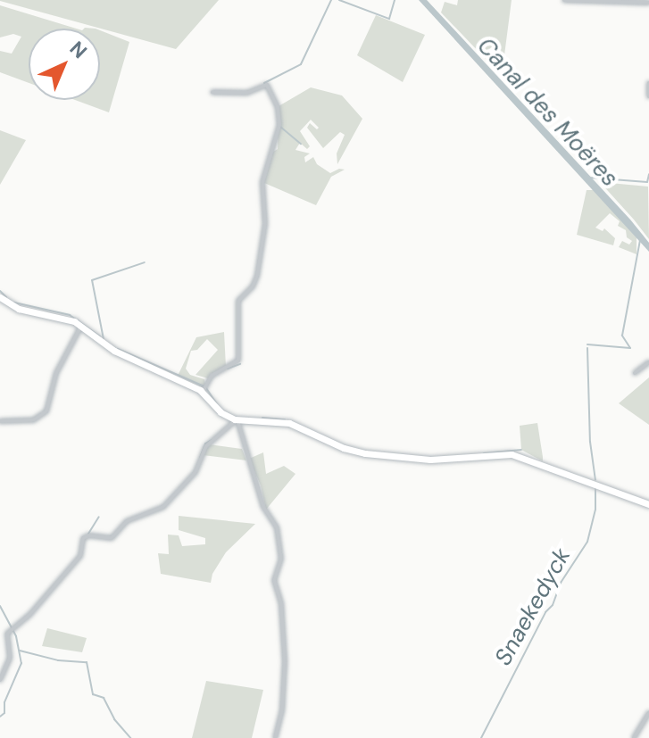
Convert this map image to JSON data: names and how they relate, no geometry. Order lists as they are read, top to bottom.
{
  "water": ["Canal des Moëres", "Snaekedyck"],
  "north": "top right"
}
